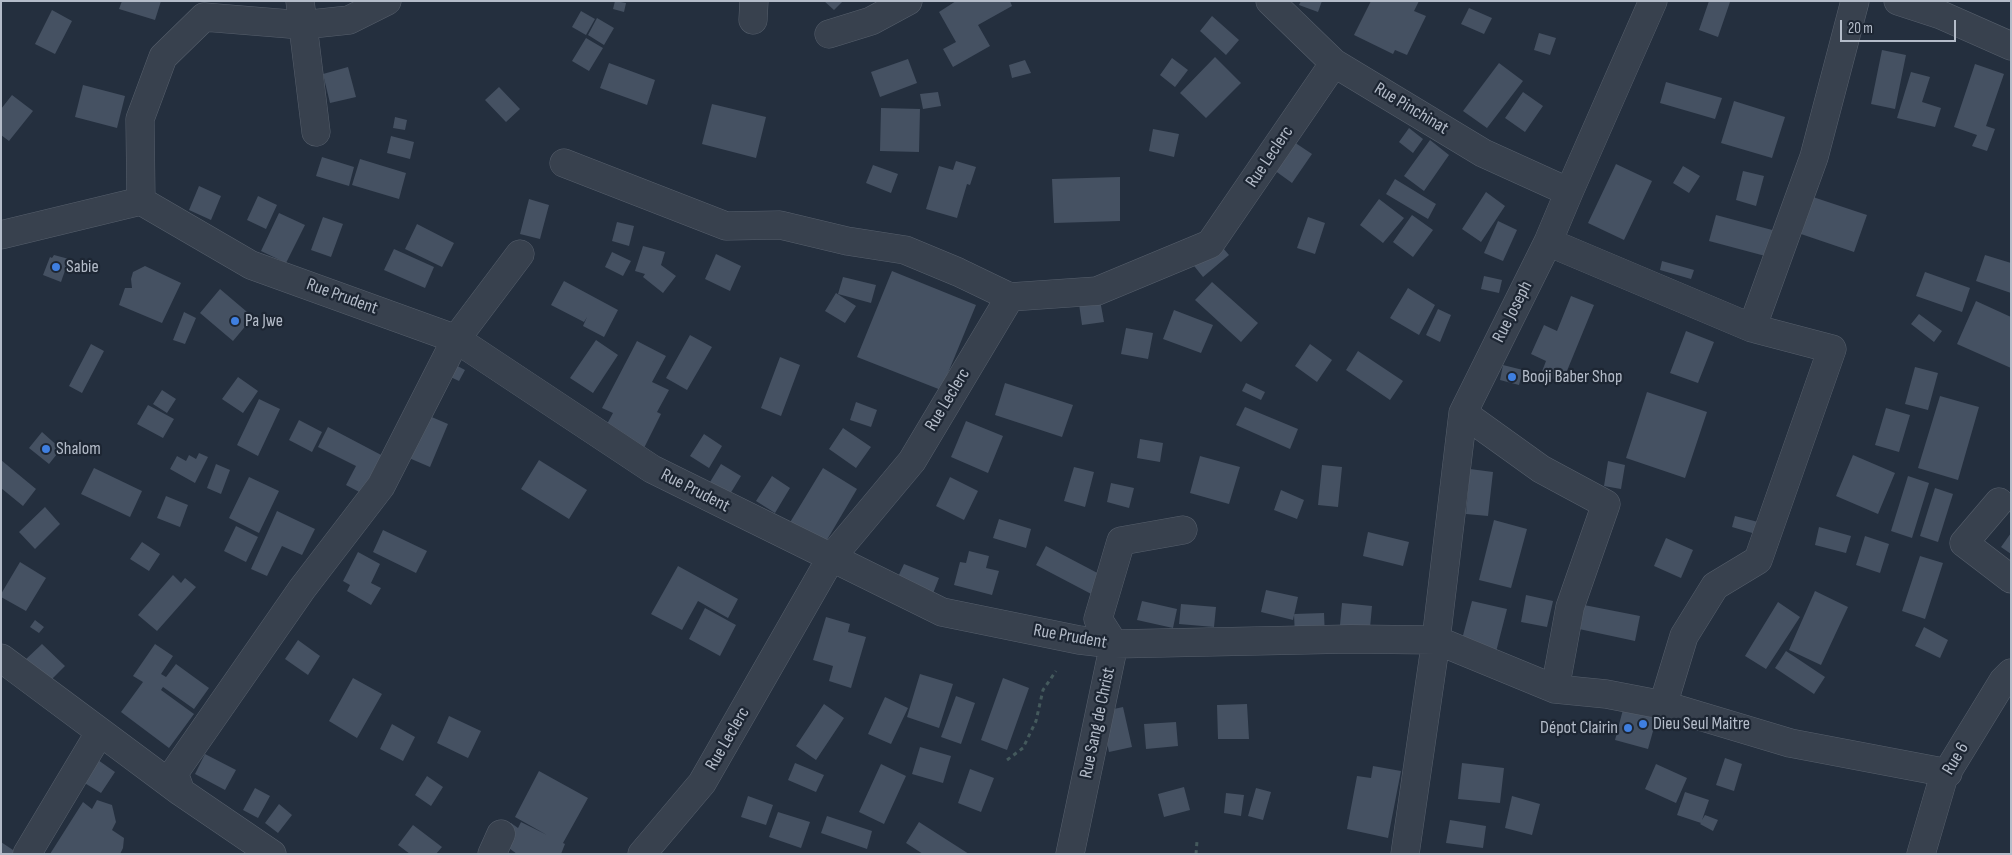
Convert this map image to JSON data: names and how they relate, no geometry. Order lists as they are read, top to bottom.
{
  "streets": {
    "street": [
      "Rue Pinchinat",
      "Rue Leclerc",
      "Rue Prudent",
      "Rue Joseph",
      "Rue Sang de Christ",
      "Rue 6"
    ]
  },
  "crossings": [
    ["Rue Pinchinat", "Rue Leclerc"],
    ["Rue Pinchinat", "Rue Joseph"],
    ["Rue Leclerc", "Rue Prudent"],
    ["Rue Prudent", "Rue Joseph"],
    ["Rue Prudent", "Rue Sang de Christ"]
  ],
  "places": [
    "Sabie",
    "Pa Jwe",
    "Booji Baber Shop",
    "Shalom",
    "Dieu Seul Maitre",
    "Dépot Clairin"
  ],
  "scale_bar": "20 m"
}
